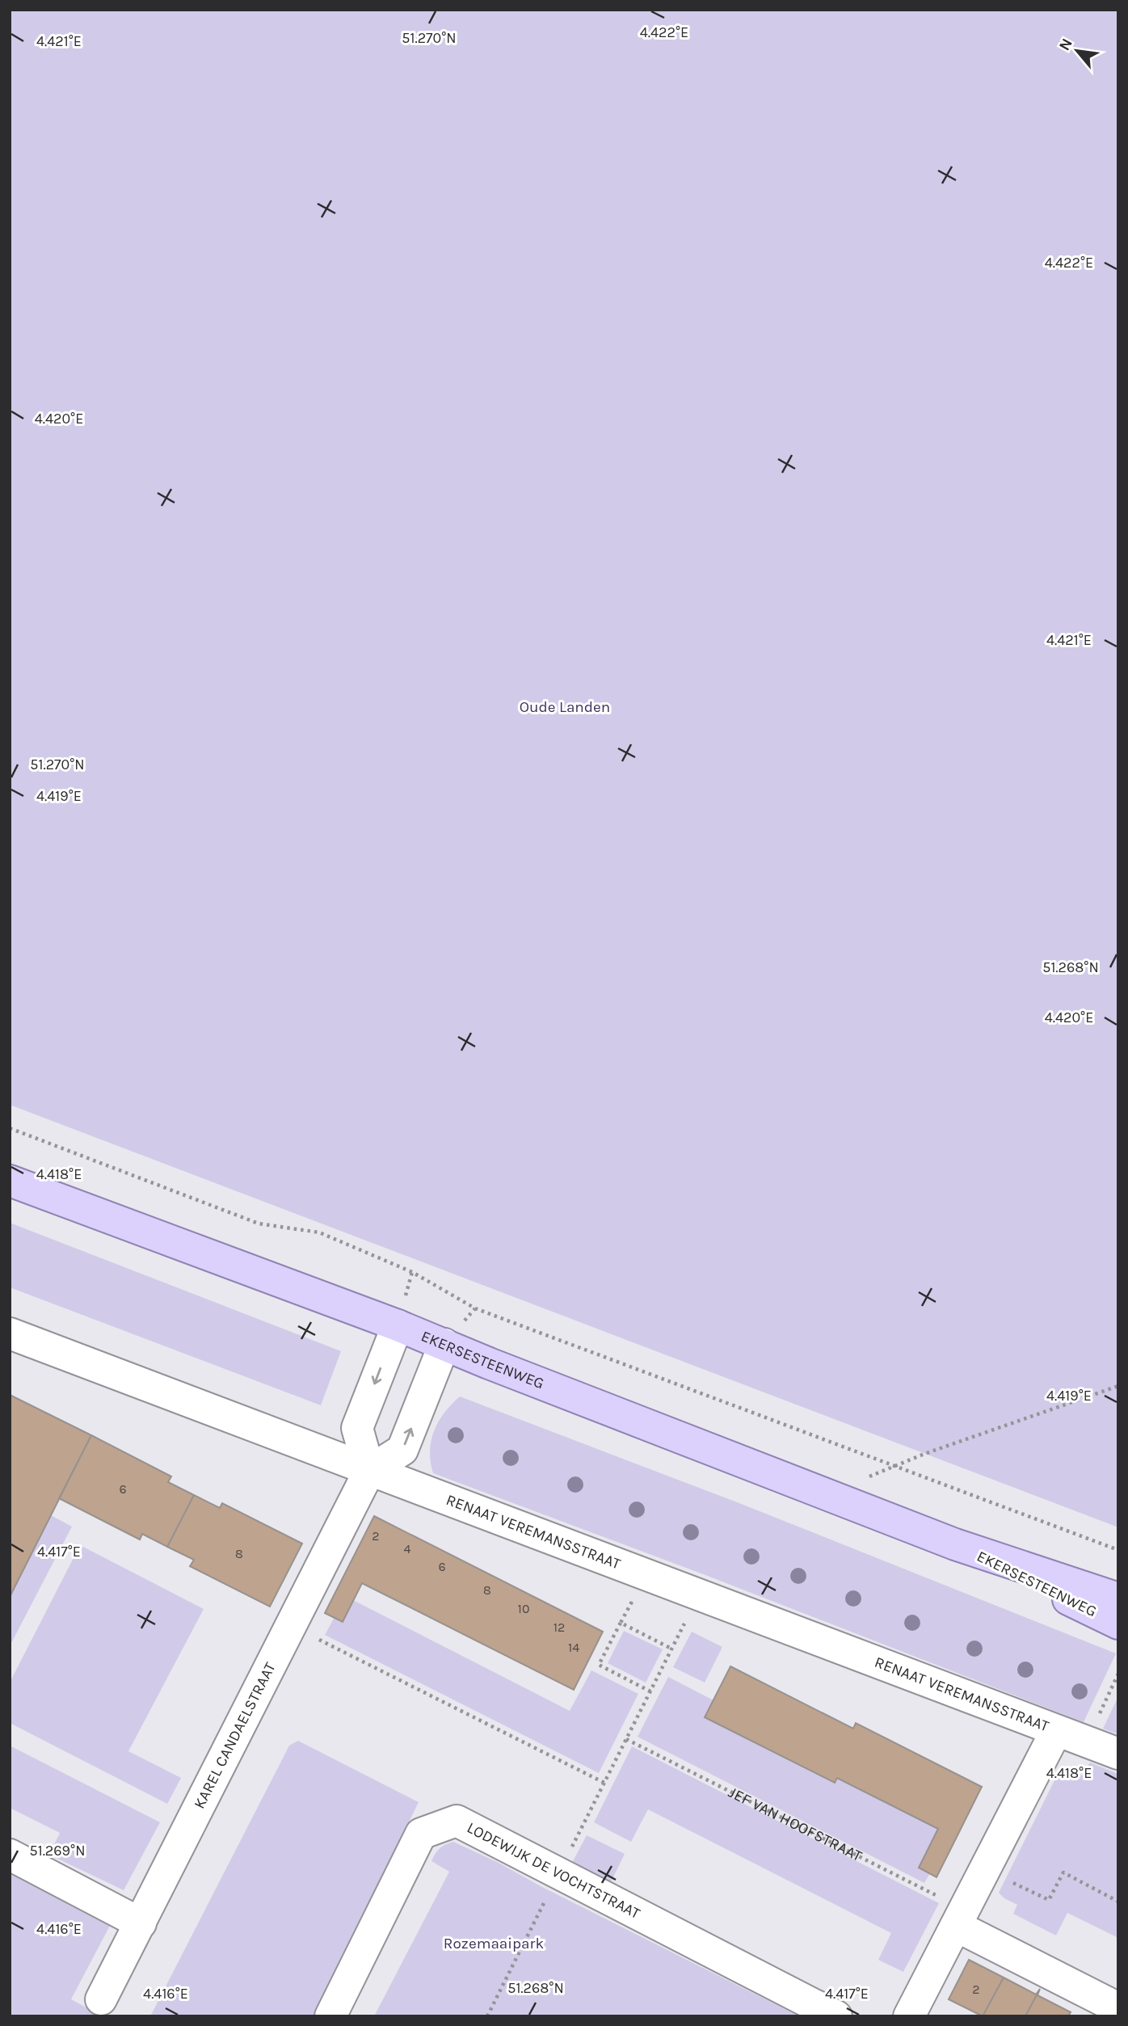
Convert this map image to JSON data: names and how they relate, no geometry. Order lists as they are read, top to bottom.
{
  "streets": {
    "main road": ["EKERSESTEENWEG"],
    "street": ["RENAAT VEREMANSSTRAAT", "KAREL CANDAELSTRAAT", "LODEWIJK DE VOCHTSTRAAT"],
    "path": ["JEF VAN HOOFSTRAAT"]
  },
  "crossings": [
    ["RENAAT VEREMANSSTRAAT", "KAREL CANDAELSTRAAT"]
  ],
  "parks": ["Oude Landen", "Rozemaaipark"],
  "house_numbers": [
    "6",
    "2",
    "4",
    "8",
    "6",
    "8",
    "10",
    "12",
    "14",
    "2"
  ],
  "north": "top left",
  "coordinates": [
    "4.422°E",
    "51.270°N",
    "4.421°E",
    "4.420°E",
    "4.419°E",
    "51.268°N",
    "4.418°E",
    "4.417°E",
    "51.269°N",
    "4.416°E"
  ]
}
